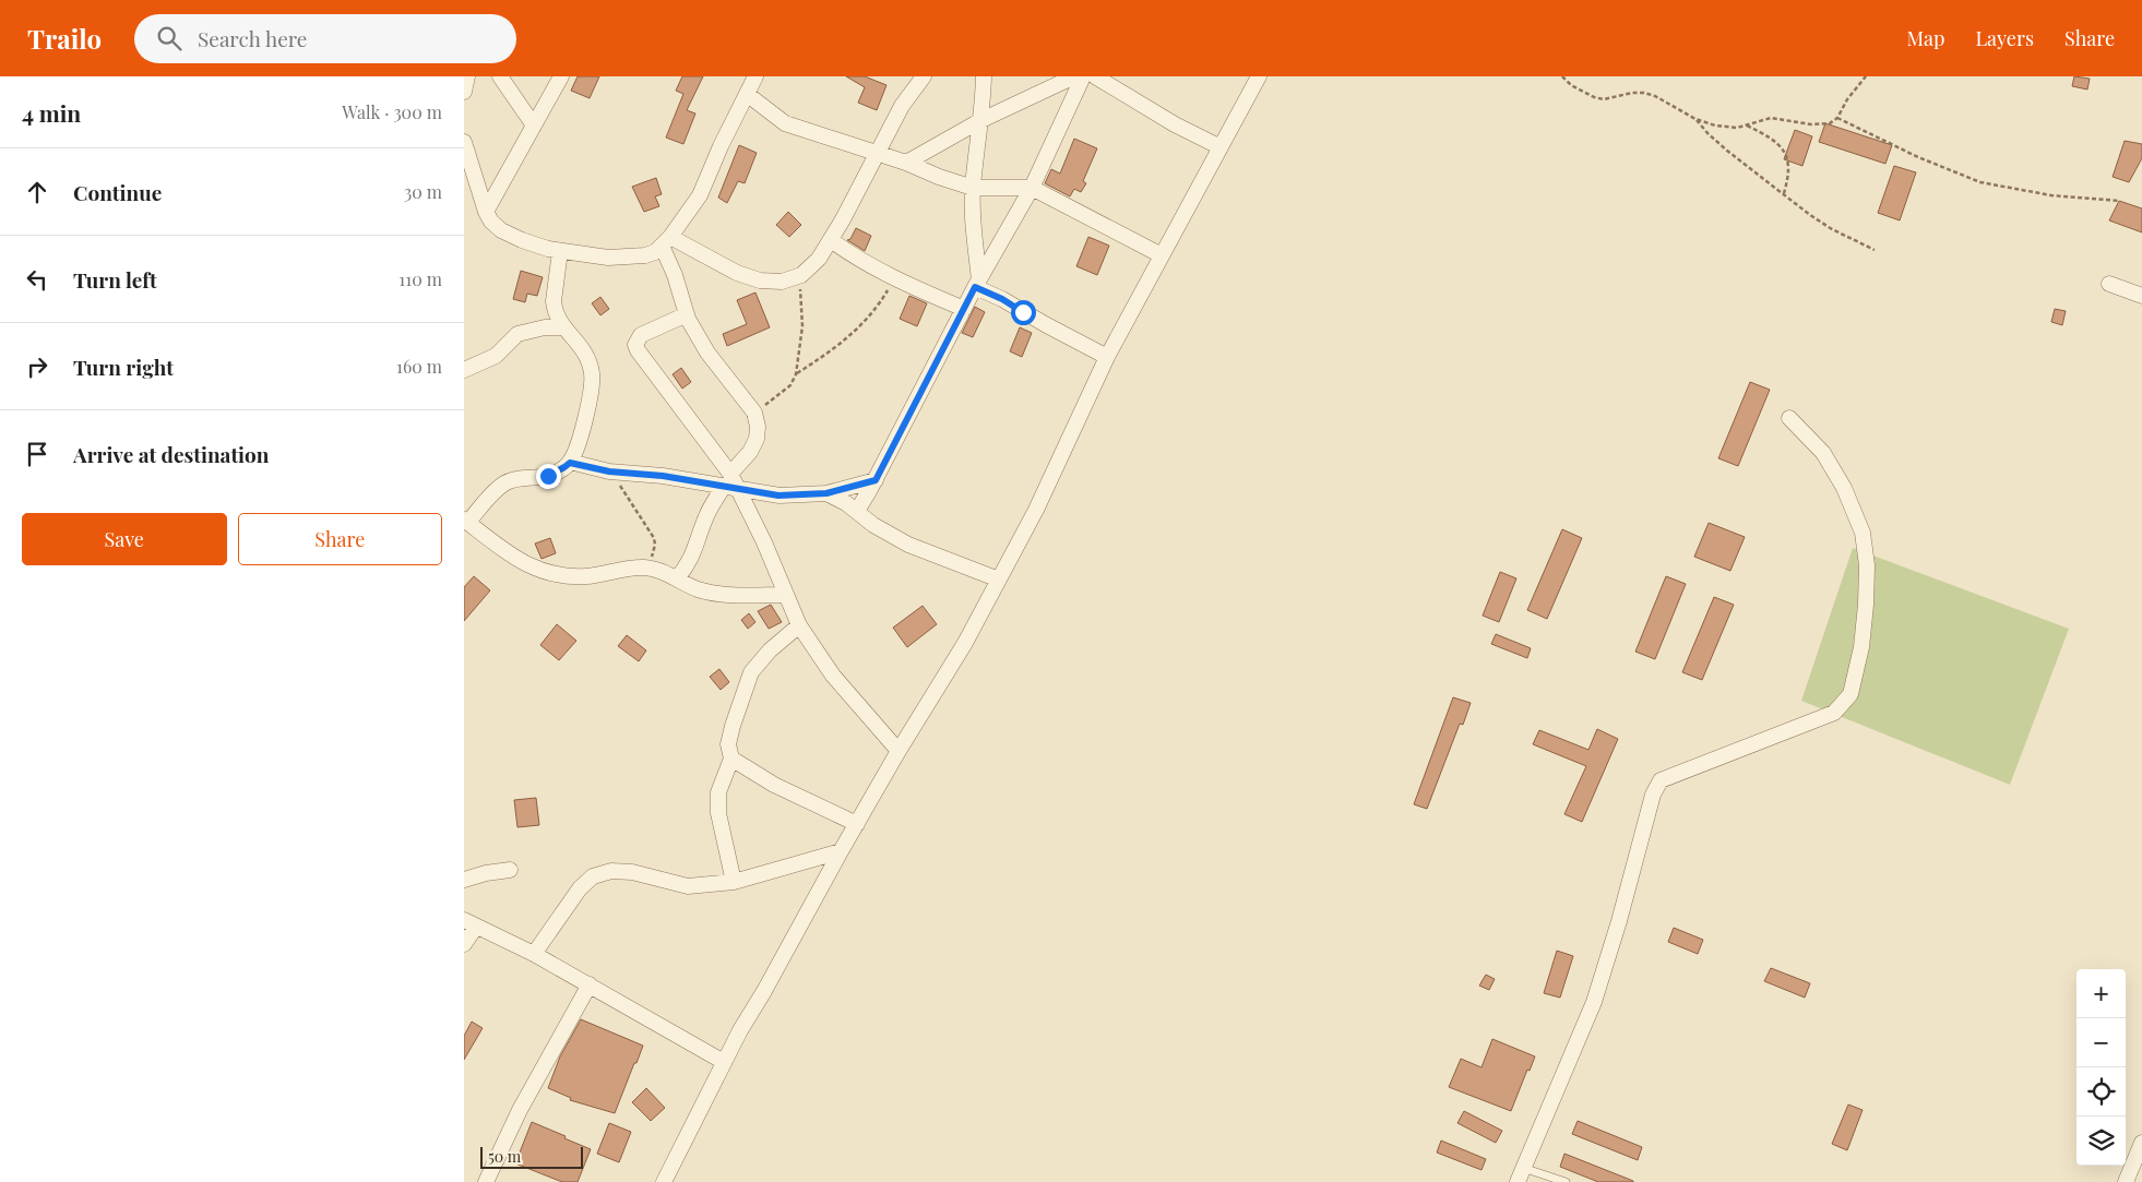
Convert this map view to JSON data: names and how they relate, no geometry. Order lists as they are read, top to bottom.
{
  "scale_bar": "50 m",
  "page": {
    "header": "Trailo",
    "search": "Search here",
    "nav": ["Map", "Layers", "Share"],
    "heading": ["4 min", "Walk · 300 m"],
    "list": [
      ["Continue", "30 m"],
      ["Turn left", "110 m"],
      ["Turn right", "160 m"],
      "Arrive at destination"
    ],
    "buttons": ["Save", "Share"],
    "map_buttons": ["+", "−"],
    "scale": "50 m"
  }
}
